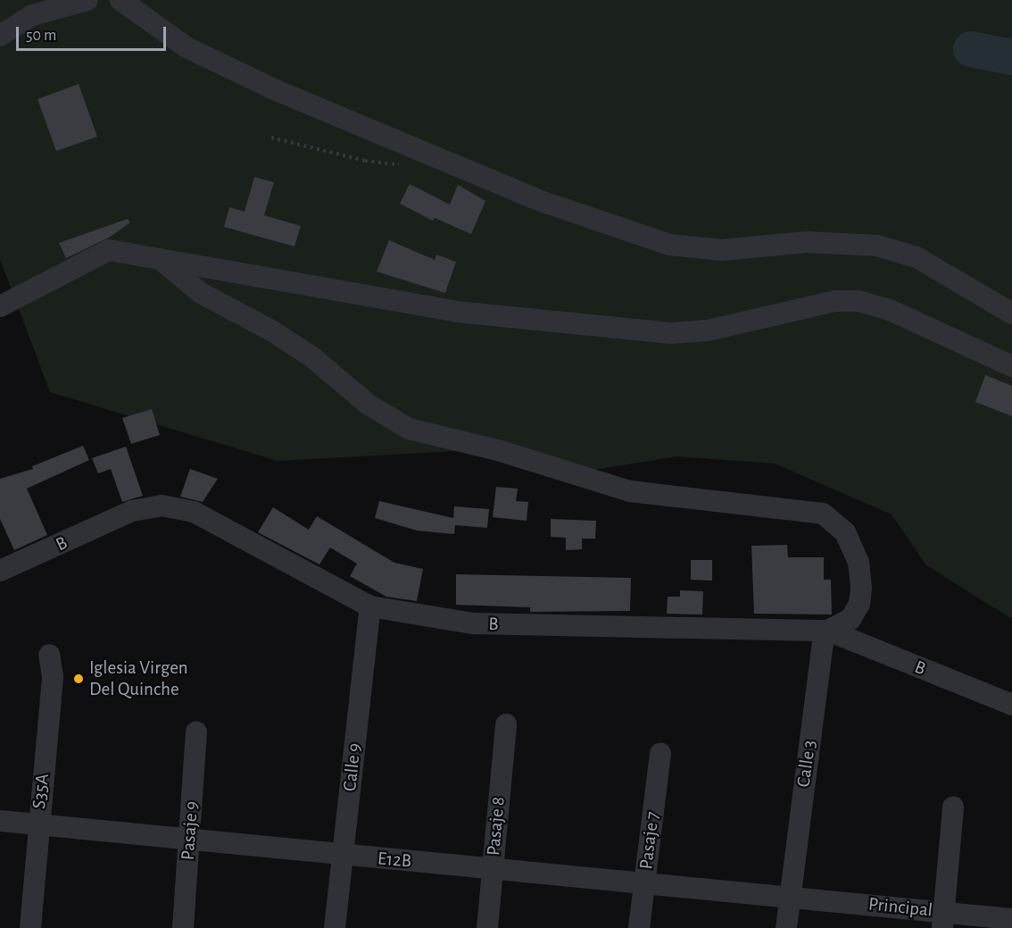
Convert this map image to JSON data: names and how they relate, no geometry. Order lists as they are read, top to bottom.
{
  "streets": {
    "street": [
      "B",
      "Calle 3",
      "Calle 9",
      "S35A",
      "Pasaje 8",
      "Pasaje 9",
      "Pasaje 7",
      "E12B",
      "Principal"
    ]
  },
  "crossings": [
    ["B", "Calle 3"],
    ["B", "Calle 9"],
    ["Calle 3", "E12B"],
    ["Calle 3", "Principal"],
    ["Calle 9", "E12B"],
    ["S35A", "E12B"],
    ["Pasaje 8", "E12B"],
    ["Pasaje 9", "E12B"],
    ["Pasaje 7", "E12B"],
    ["E12B", "Principal"]
  ],
  "places": ["Iglesia Virgen Del Quinche"],
  "scale_bar": "50 m"
}
